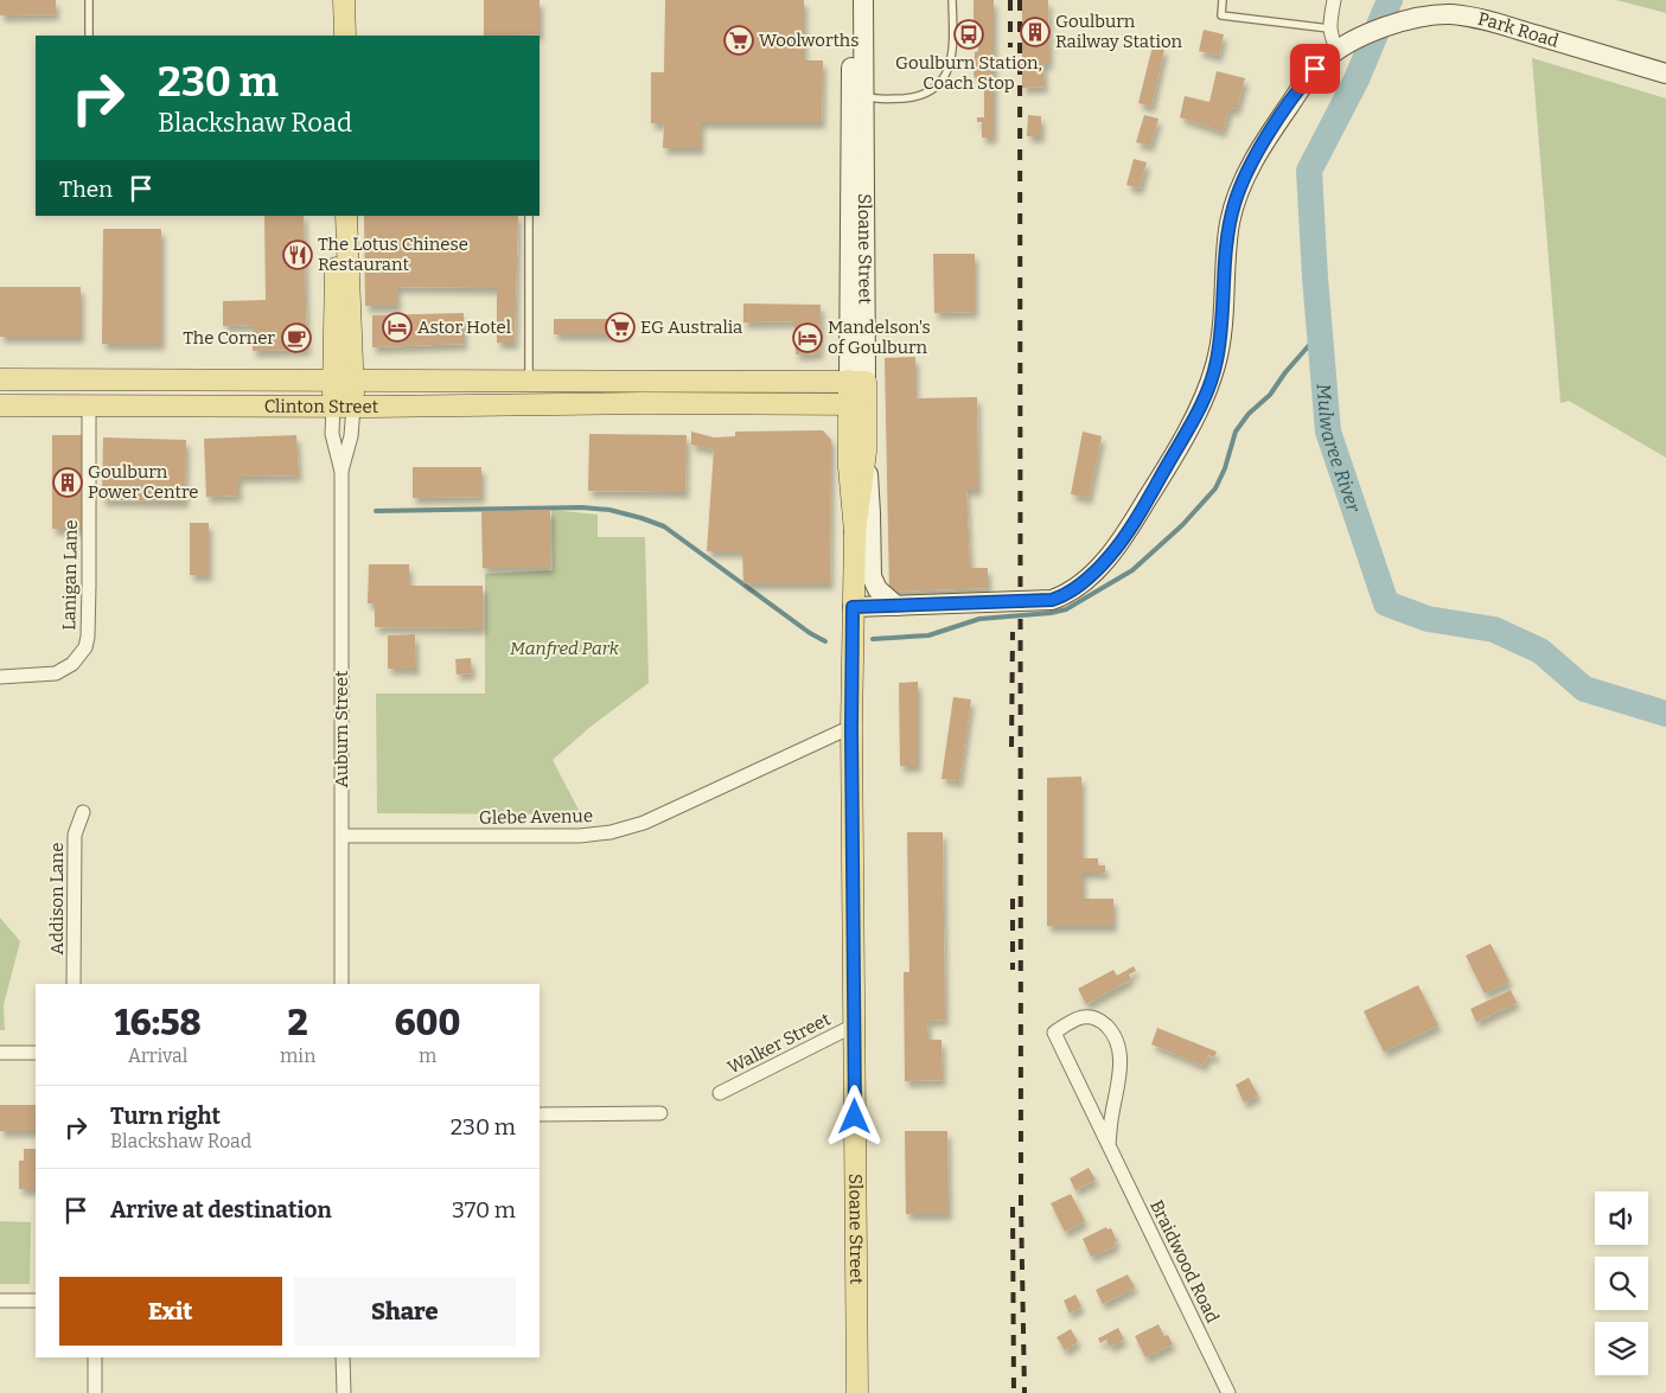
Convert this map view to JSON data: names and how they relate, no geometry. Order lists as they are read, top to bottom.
{
  "streets": {
    "main road": ["Sloane Street", "Clinton Street", "Auburn Street"],
    "street": [
      "Park Road",
      "Lanigan Lane",
      "Glebe Avenue",
      "Addison Lane",
      "Walker Street",
      "Braidwood Road"
    ]
  },
  "crossings": [
    ["Park Road", "Sloane Street"],
    ["Sloane Street", "Clinton Street"],
    ["Sloane Street", "Glebe Avenue"],
    ["Sloane Street", "Walker Street"],
    ["Clinton Street", "Lanigan Lane"],
    ["Clinton Street", "Auburn Street"],
    ["Auburn Street", "Glebe Avenue"]
  ],
  "water": ["Mulwaree River"],
  "parks": ["Manfred Park"],
  "places": {
    "building": ["Goulburn Railway Station", "Goulburn Power Centre"],
    "bus stop": ["Goulburn Station, Coach Stop"],
    "supermarket": ["Woolworths", "EG Australia"],
    "restaurant": ["The Lotus Chinese Restaurant"],
    "hotel": ["Astor Hotel", "Mandelson's of Goulburn"],
    "cafe": ["The Corner"]
  },
  "page": {
    "turn": ["230 m", "Blackshaw Road"],
    "then": "Then",
    "eta": [
      "16:58",
      "Arrival",
      "2",
      "min",
      "600",
      "m"
    ],
    "list": [
      {
        "name": "Turn right",
        "note": "Blackshaw Road",
        "value": "230 m"
      },
      {
        "name": "Arrive at destination",
        "value": "370 m"
      }
    ],
    "buttons": ["Exit", "Share"]
  }
}
